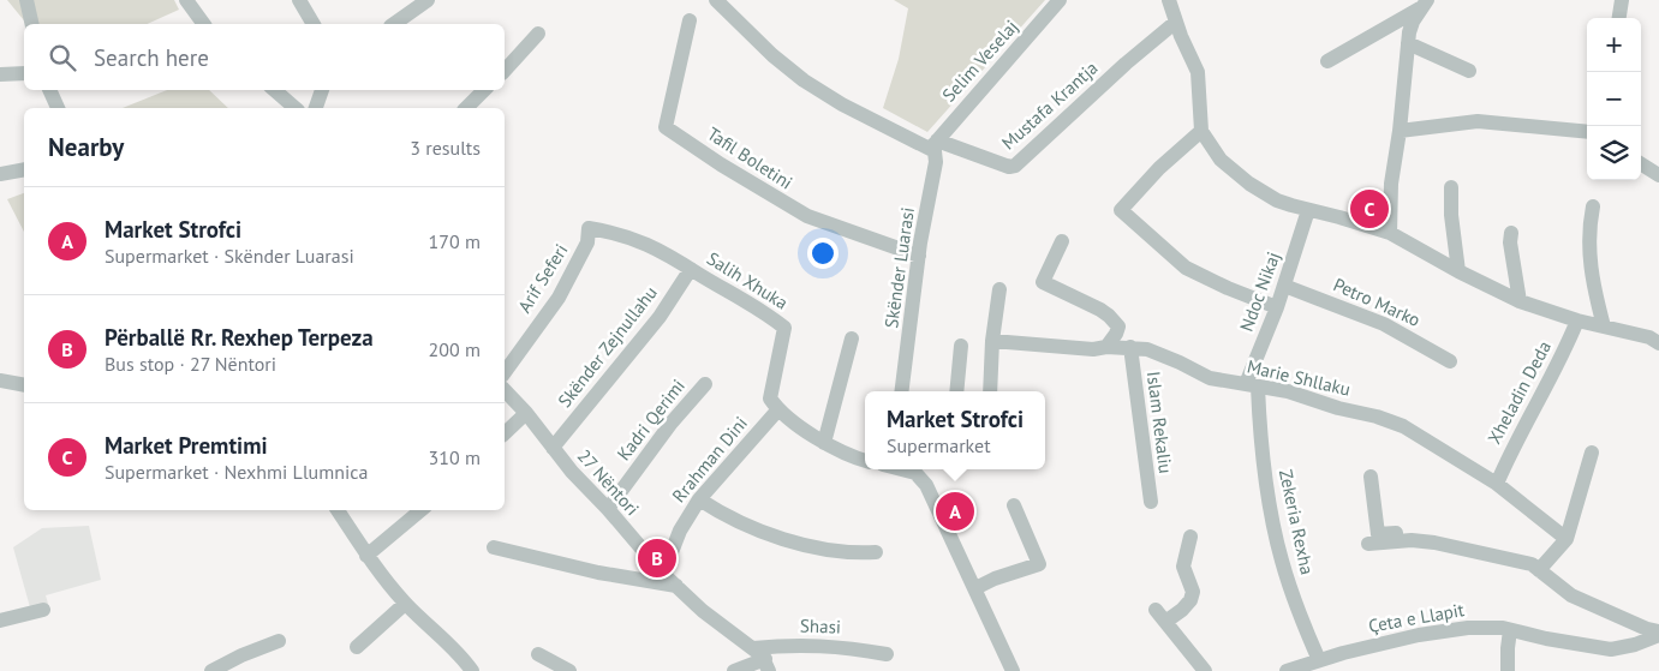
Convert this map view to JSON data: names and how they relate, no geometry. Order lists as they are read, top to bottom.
{
  "streets": {
    "street": [
      "Selim Veselaj",
      "Mustafa Krantja",
      "Tafil Boletini",
      "Skënder Luarasi",
      "Arif Seferi",
      "Salih Xhuka",
      "Ndoc Nikaj",
      "Petro Marko",
      "Skënder Zejnullahu",
      "Marie Shllaku",
      "Xheladin Deda",
      "Kadri Qerimi",
      "Islam Rekaliu",
      "Rrahman Dini",
      "27 Nëntori",
      "Zekeria Rexha",
      "Çeta e Llapit",
      "Shasi"
    ]
  },
  "crossings": [
    ["Selim Veselaj", "Mustafa Krantja"],
    ["Selim Veselaj", "Skënder Luarasi"],
    ["Mustafa Krantja", "Skënder Luarasi"],
    ["Tafil Boletini", "Skënder Luarasi"],
    ["Arif Seferi", "Salih Xhuka"],
    ["Salih Xhuka", "Skënder Zejnullahu"],
    ["Salih Xhuka", "Rrahman Dini"],
    ["Ndoc Nikaj", "Petro Marko"],
    ["Ndoc Nikaj", "Marie Shllaku"],
    ["Ndoc Nikaj", "Zekeria Rexha"],
    ["Skënder Zejnullahu", "27 Nëntori"],
    ["Marie Shllaku", "Xheladin Deda"],
    ["Marie Shllaku", "Islam Rekaliu"],
    ["Marie Shllaku", "Zekeria Rexha"],
    ["Kadri Qerimi", "27 Nëntori"],
    ["Rrahman Dini", "27 Nëntori"],
    ["27 Nëntori", "Shasi"],
    ["Zekeria Rexha", "Çeta e Llapit"]
  ],
  "page": {
    "map_buttons": ["+", "−"],
    "search": "Search here",
    "heading": ["Nearby", "3 results"],
    "list": [
      {
        "mark": "A",
        "name": "Market Strofci",
        "note": "Supermarket · Skënder Luarasi",
        "value": "170 m"
      },
      {
        "mark": "B",
        "name": "Përballë Rr. Rexhep Terpeza",
        "note": "Bus stop · 27 Nëntori",
        "value": "200 m"
      },
      {
        "mark": "C",
        "name": "Market Premtimi",
        "note": "Supermarket · Nexhmi Llumnica",
        "value": "310 m"
      }
    ],
    "pins": ["C", "A", "B"],
    "popup": ["Market Strofci", "Supermarket"]
  }
}
